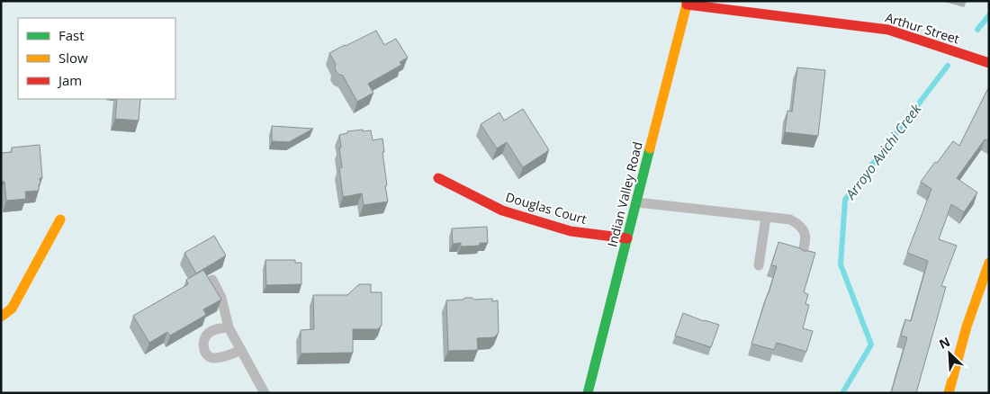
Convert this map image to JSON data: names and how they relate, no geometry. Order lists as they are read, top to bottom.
{
  "streets": {
    "street": ["Arthur Street", "Indian Valley Road", "Douglas Court"]
  },
  "crossings": [
    ["Arthur Street", "Indian Valley Road"],
    ["Indian Valley Road", "Douglas Court"]
  ],
  "water": ["Arroyo Avichi Creek"],
  "legend": ["Fast", "Slow", "Jam"],
  "north": "top left"
}
